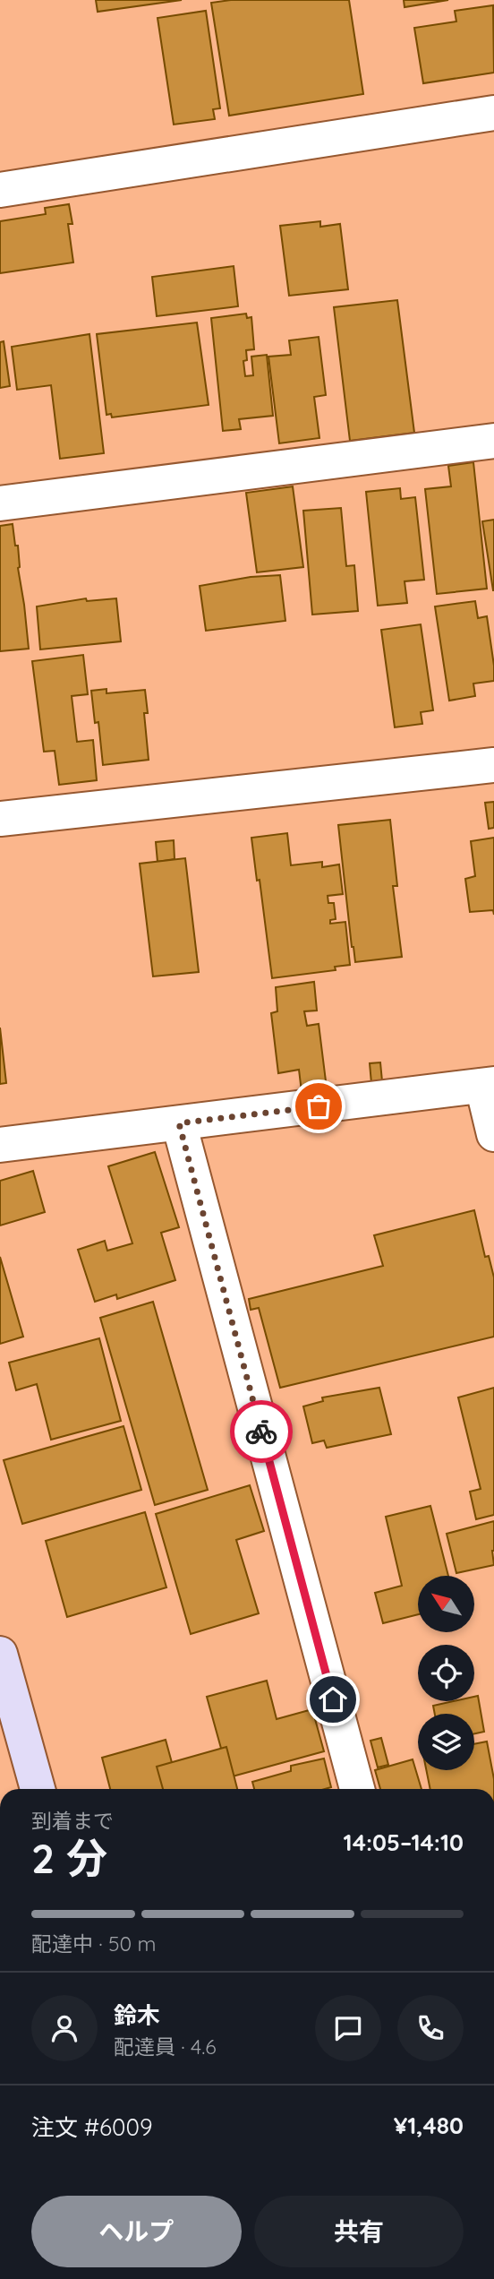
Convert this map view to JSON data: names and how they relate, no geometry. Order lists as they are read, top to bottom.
{
  "north": "top left",
  "page": {
    "heading": ["2 分", "到着まで", "14:05–14:10"],
    "panel": [
      "鈴木",
      "配達員 · 4.6",
      "注文 #6009",
      "¥1,480"
    ],
    "bar": "配達中 · 50 m",
    "buttons": ["ヘルプ", "共有"]
  }
}
